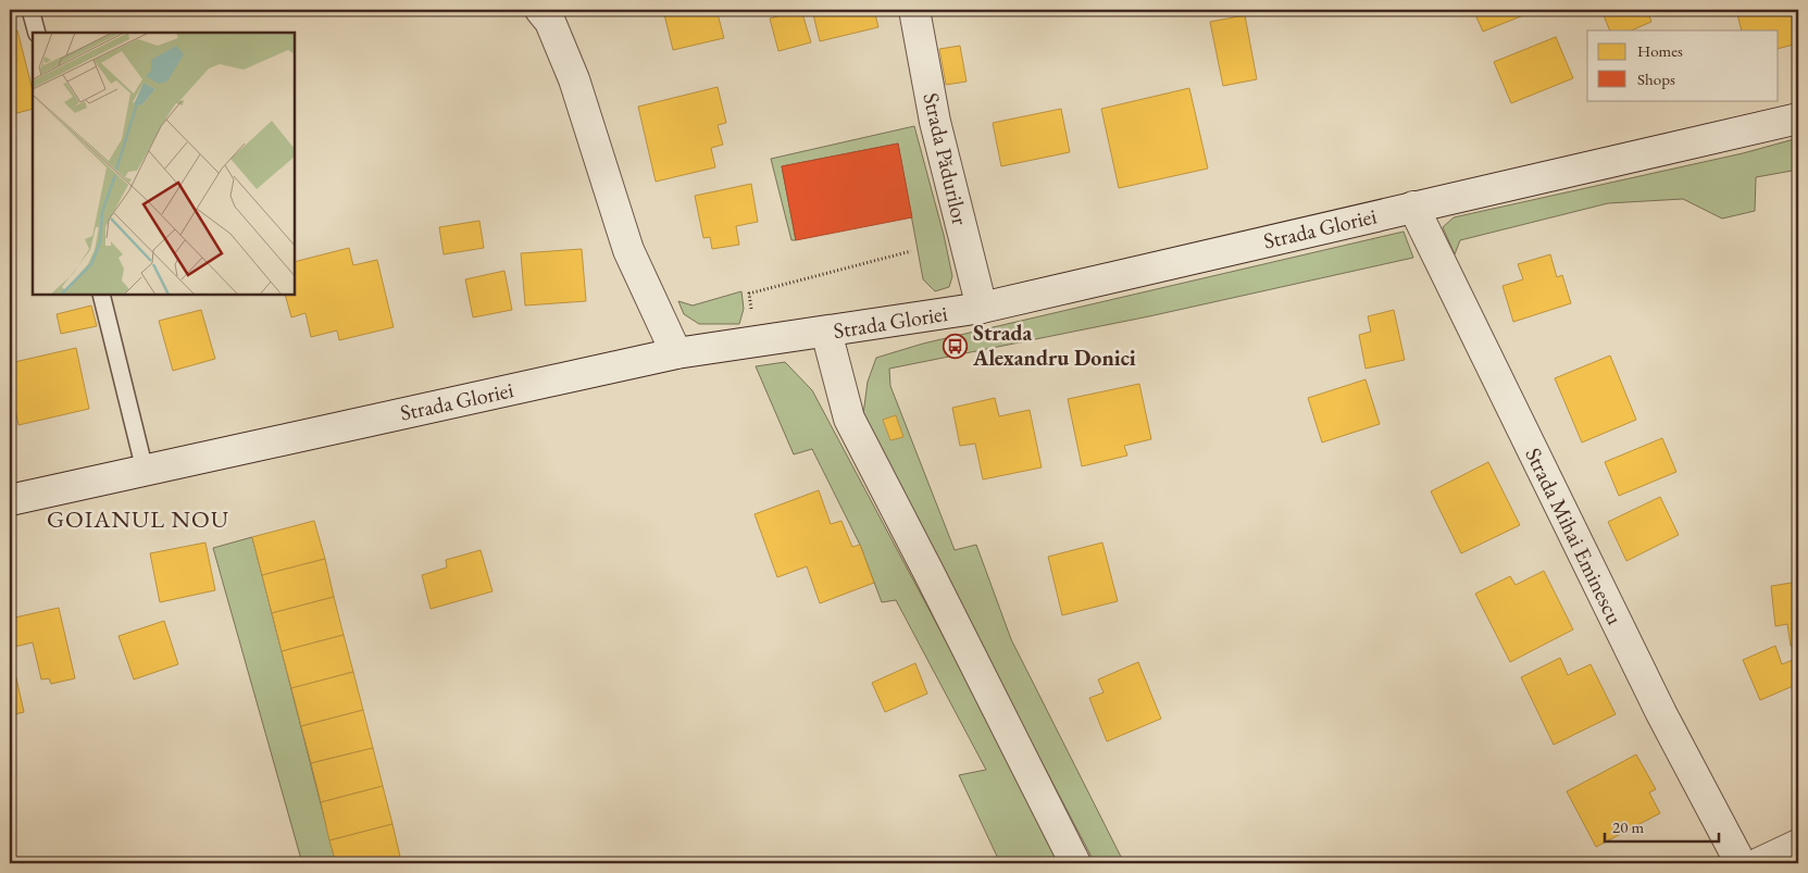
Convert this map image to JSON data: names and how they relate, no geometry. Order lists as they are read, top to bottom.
{
  "streets": {
    "street": ["Strada Pădurilor", "Strada Gloriei", "Strada Mihai Eminescu"]
  },
  "crossings": [
    ["Strada Pădurilor", "Strada Gloriei"],
    ["Strada Gloriei", "Strada Mihai Eminescu"]
  ],
  "districts": ["GOIANUL NOU"],
  "places": {
    "bus stop": ["Strada Alexandru Donici"]
  },
  "legend": ["Homes", "Shops"],
  "scale_bar": "20 m"
}
